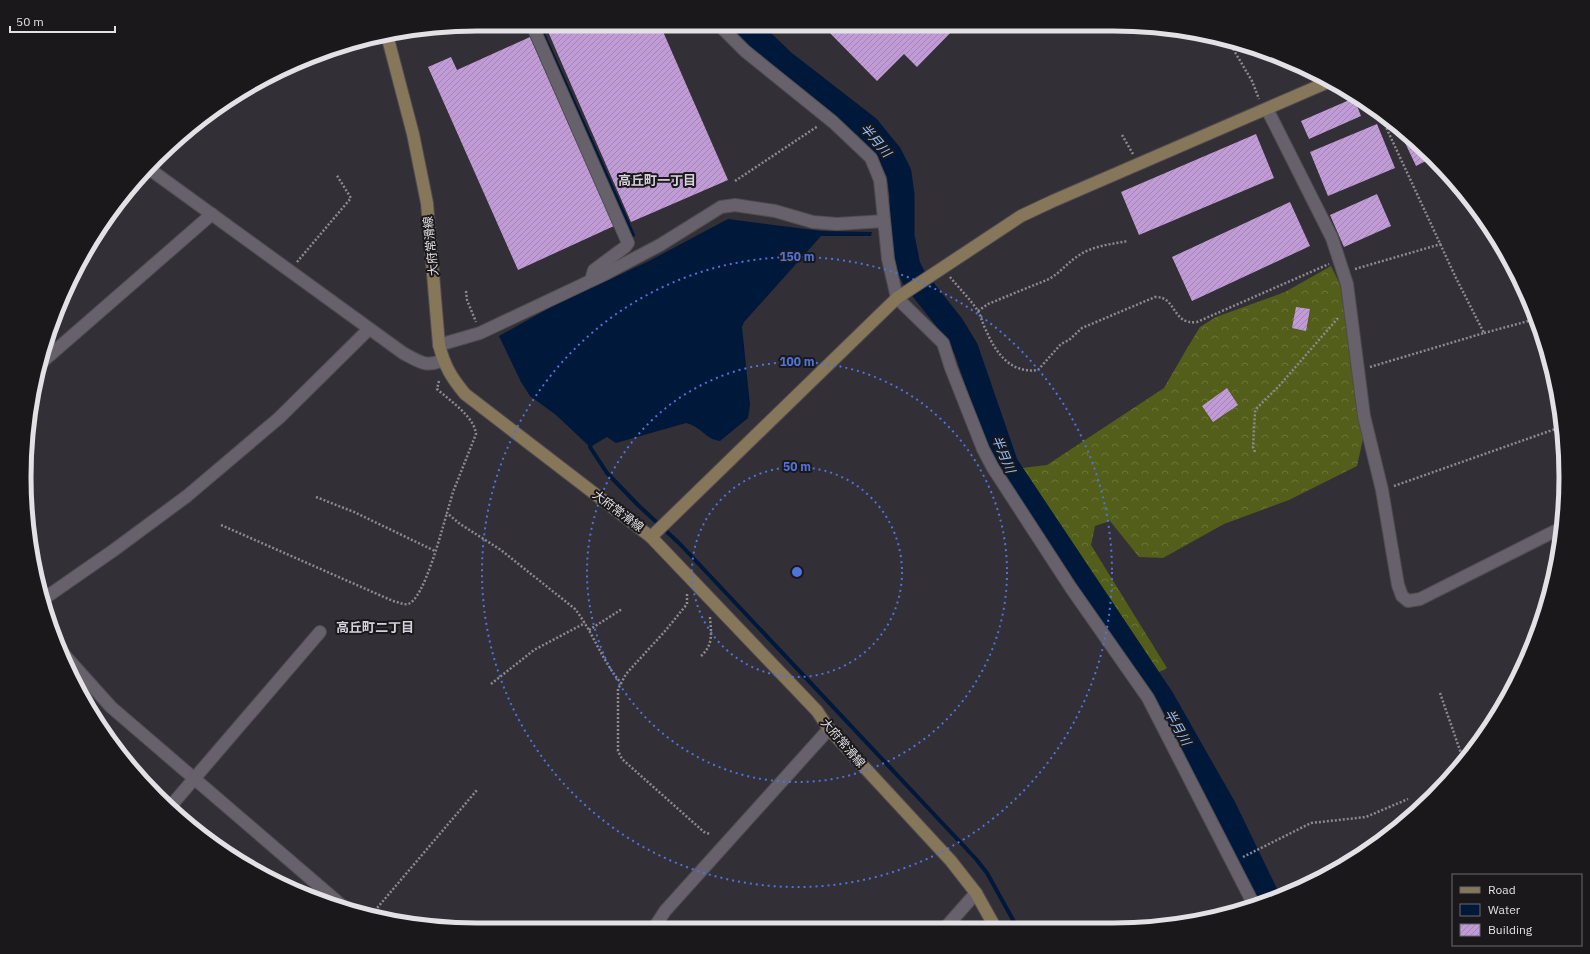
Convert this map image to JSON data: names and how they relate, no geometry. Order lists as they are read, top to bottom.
{
  "streets": {
    "main road": ["大府常滑線"]
  },
  "districts": ["高丘町一丁目", "高丘町二丁目"],
  "water": ["半月川"],
  "legend": ["Road", "Water", "Building"],
  "scale_bar": "50 m",
  "rings": ["150 m", "100 m", "50 m"]
}
